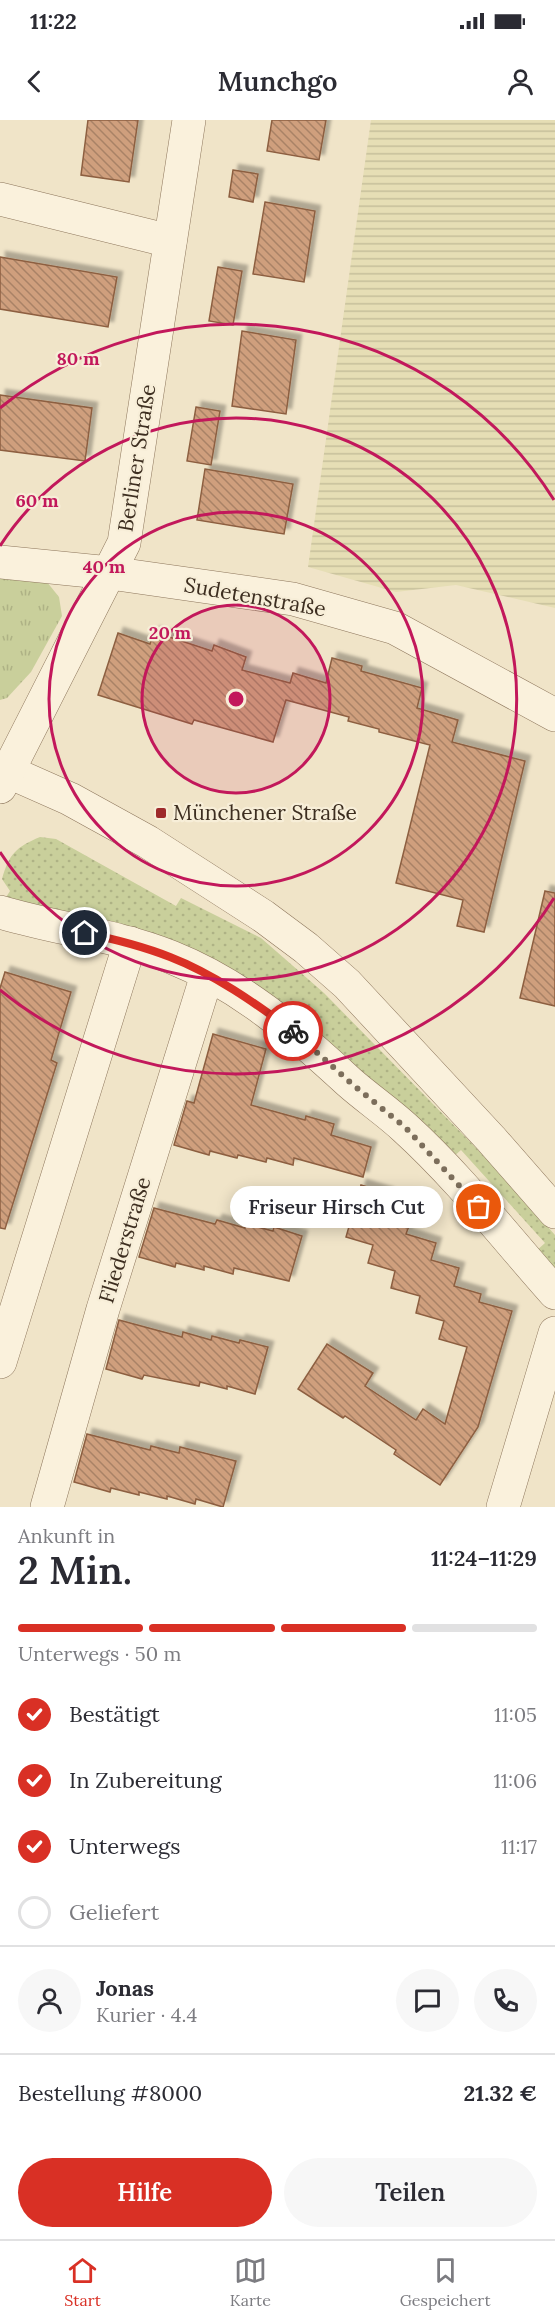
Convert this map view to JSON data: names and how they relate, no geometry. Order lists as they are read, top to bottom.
{
  "streets": {
    "street": ["Berliner Straße", "Sudetenstraße", "Fliederstraße"]
  },
  "crossings": [
    ["Berliner Straße", "Sudetenstraße"]
  ],
  "places": {
    "transit": ["Münchener Straße"],
    "other": ["Friseur Hirsch Cut"]
  },
  "page": {
    "status": "11:22",
    "header": "Munchgo",
    "bubble": "Friseur Hirsch Cut",
    "heading": ["2 Min.", "Ankunft in", "11:24–11:29"],
    "panel": [
      "Jonas",
      "Kurier · 4.4",
      "Bestellung #8000",
      "21.32 €"
    ],
    "bar": "Unterwegs · 50 m",
    "list": [
      ["Bestätigt", "11:05"],
      ["In Zubereitung", "11:06"],
      ["Unterwegs", "11:17"],
      "Geliefert"
    ],
    "buttons": ["Hilfe", "Teilen"],
    "tabs": ["Start", "Karte", "Gespeichert"]
  },
  "rings": [
    "80 m",
    "60 m",
    "40 m",
    "20 m"
  ]
}
